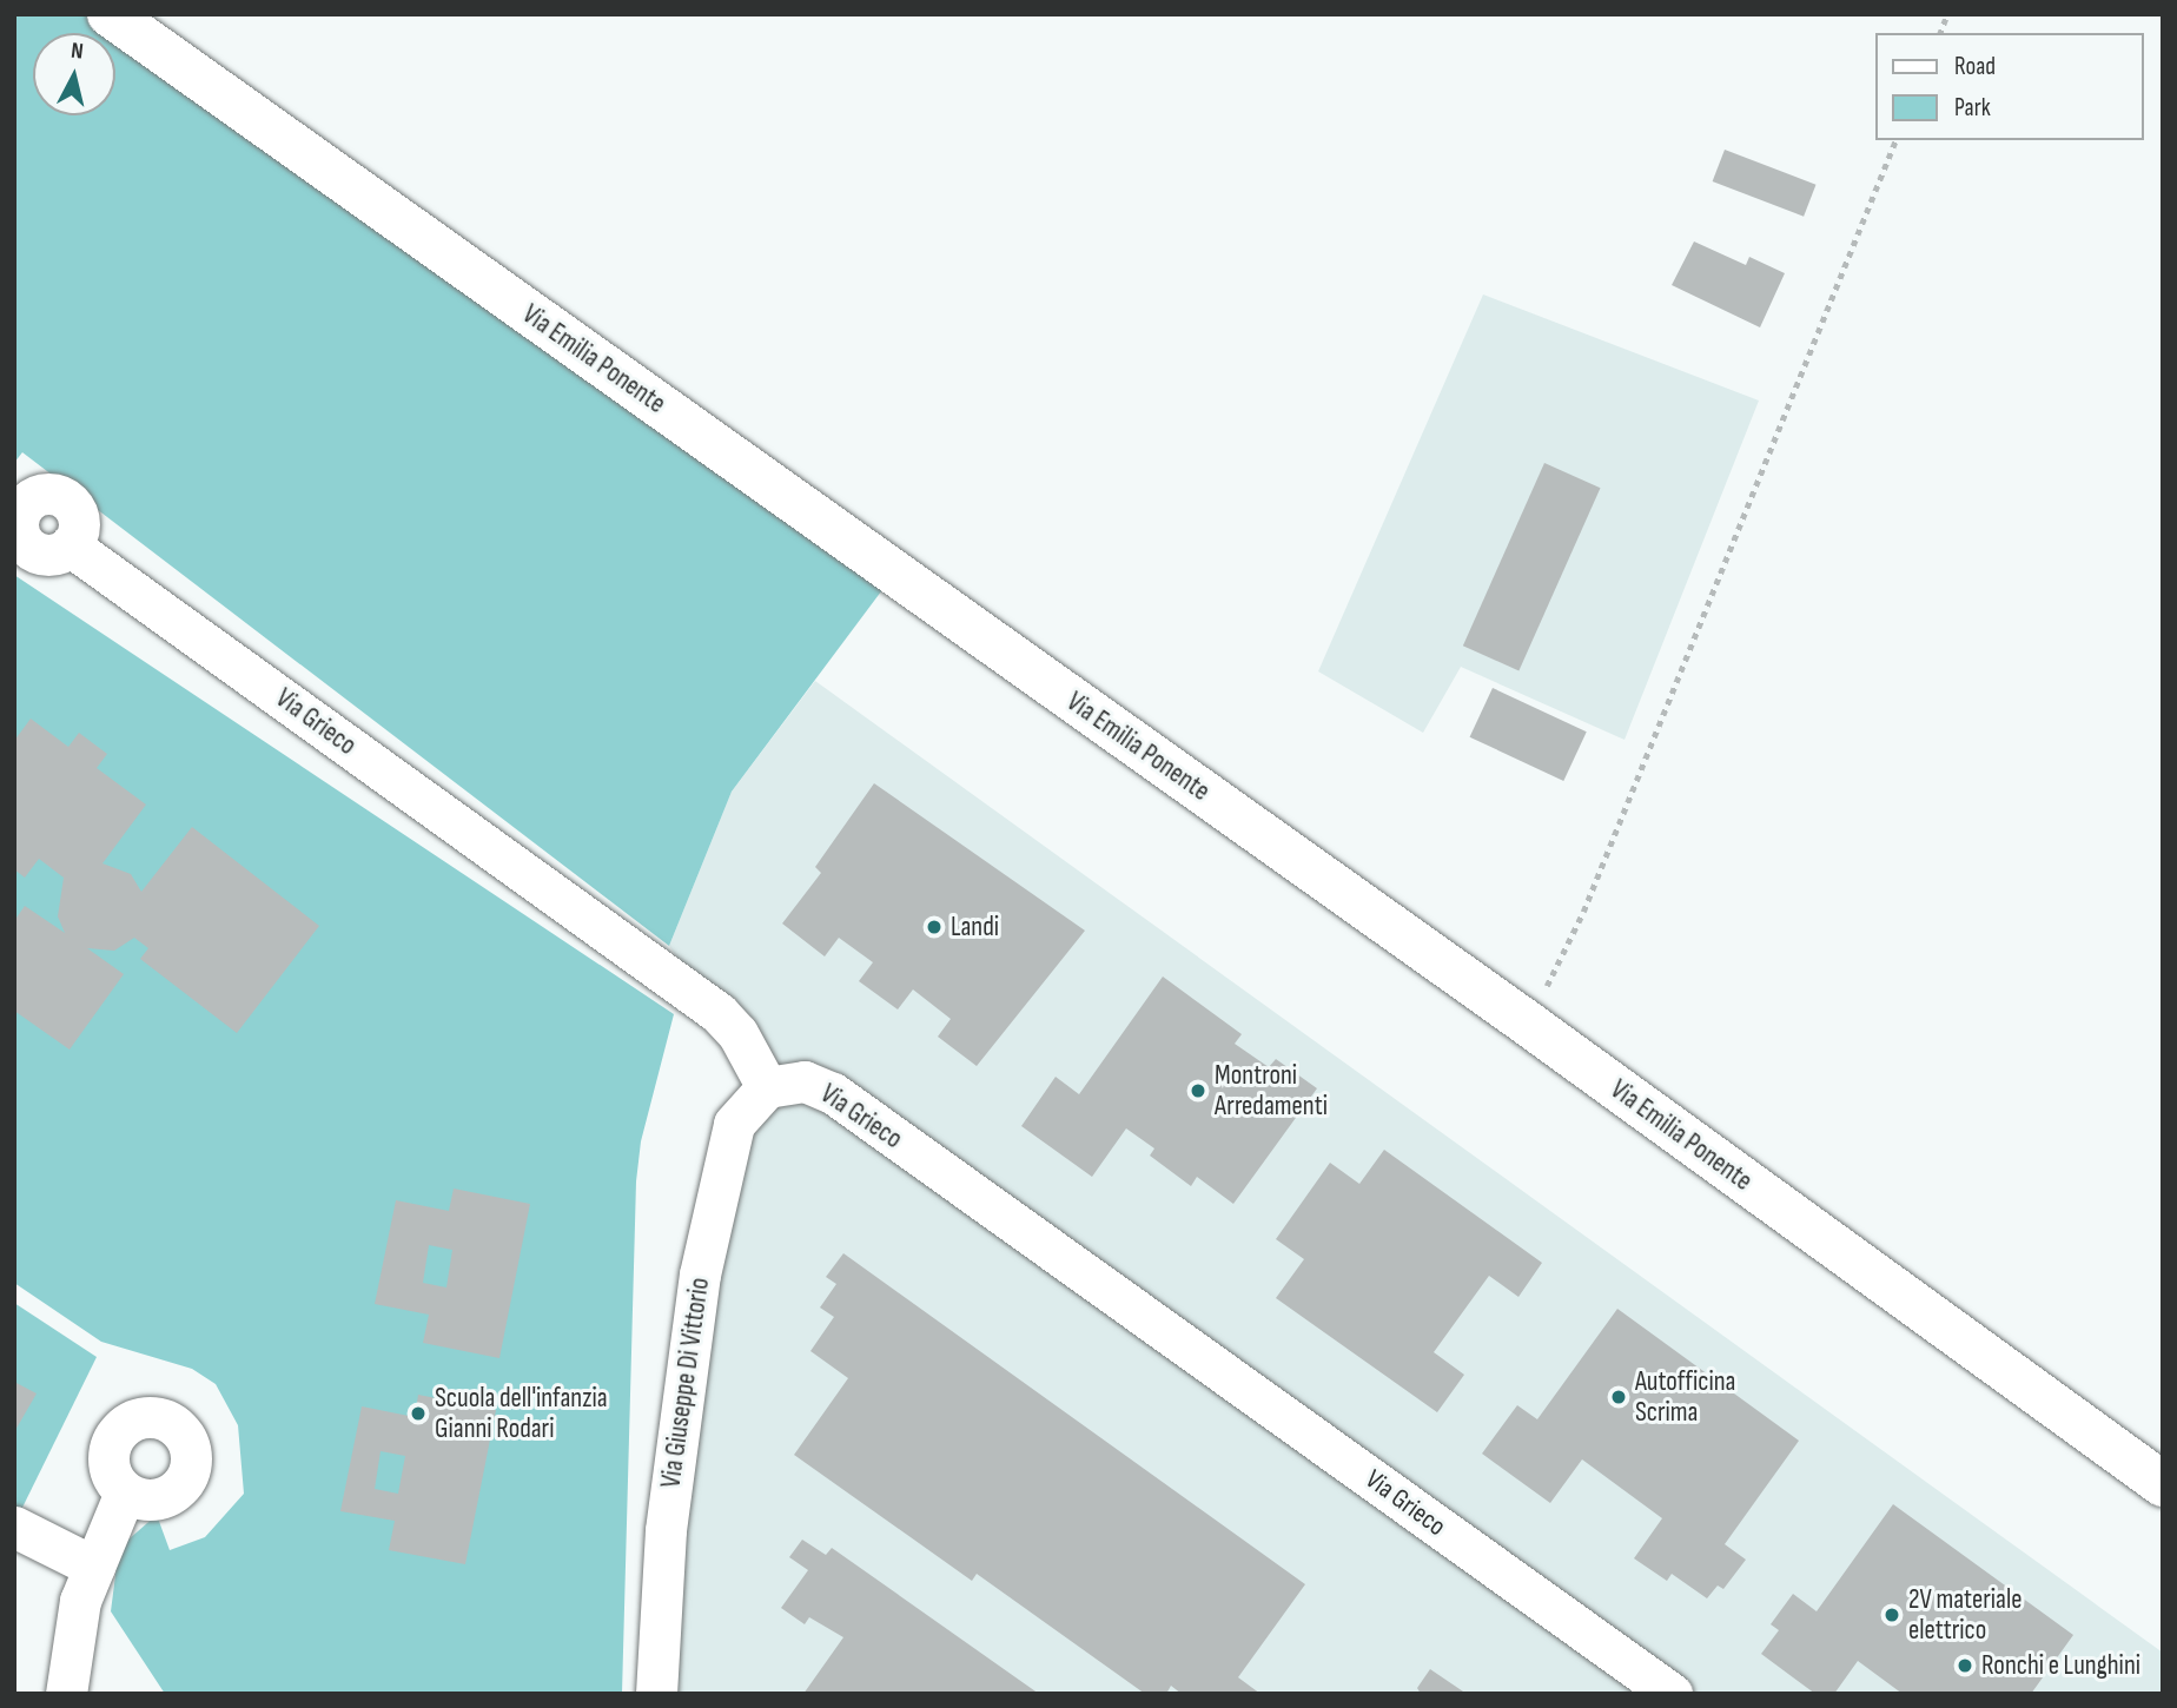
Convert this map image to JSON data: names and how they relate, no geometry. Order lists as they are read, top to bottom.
{
  "streets": {
    "main road": ["Via Emilia Ponente"],
    "street": ["Via Grieco", "Via Giuseppe Di Vittorio"]
  },
  "crossings": [
    ["Via Grieco", "Via Giuseppe Di Vittorio"]
  ],
  "places": [
    "Landi",
    "Montroni Arredamenti",
    "Autofficina Scrima",
    "Scuola dell'infanzia Gianni Rodari",
    "2V materiale elettrico",
    "Ronchi e Lunghini"
  ],
  "legend": ["Road", "Park"],
  "north": "top"
}
